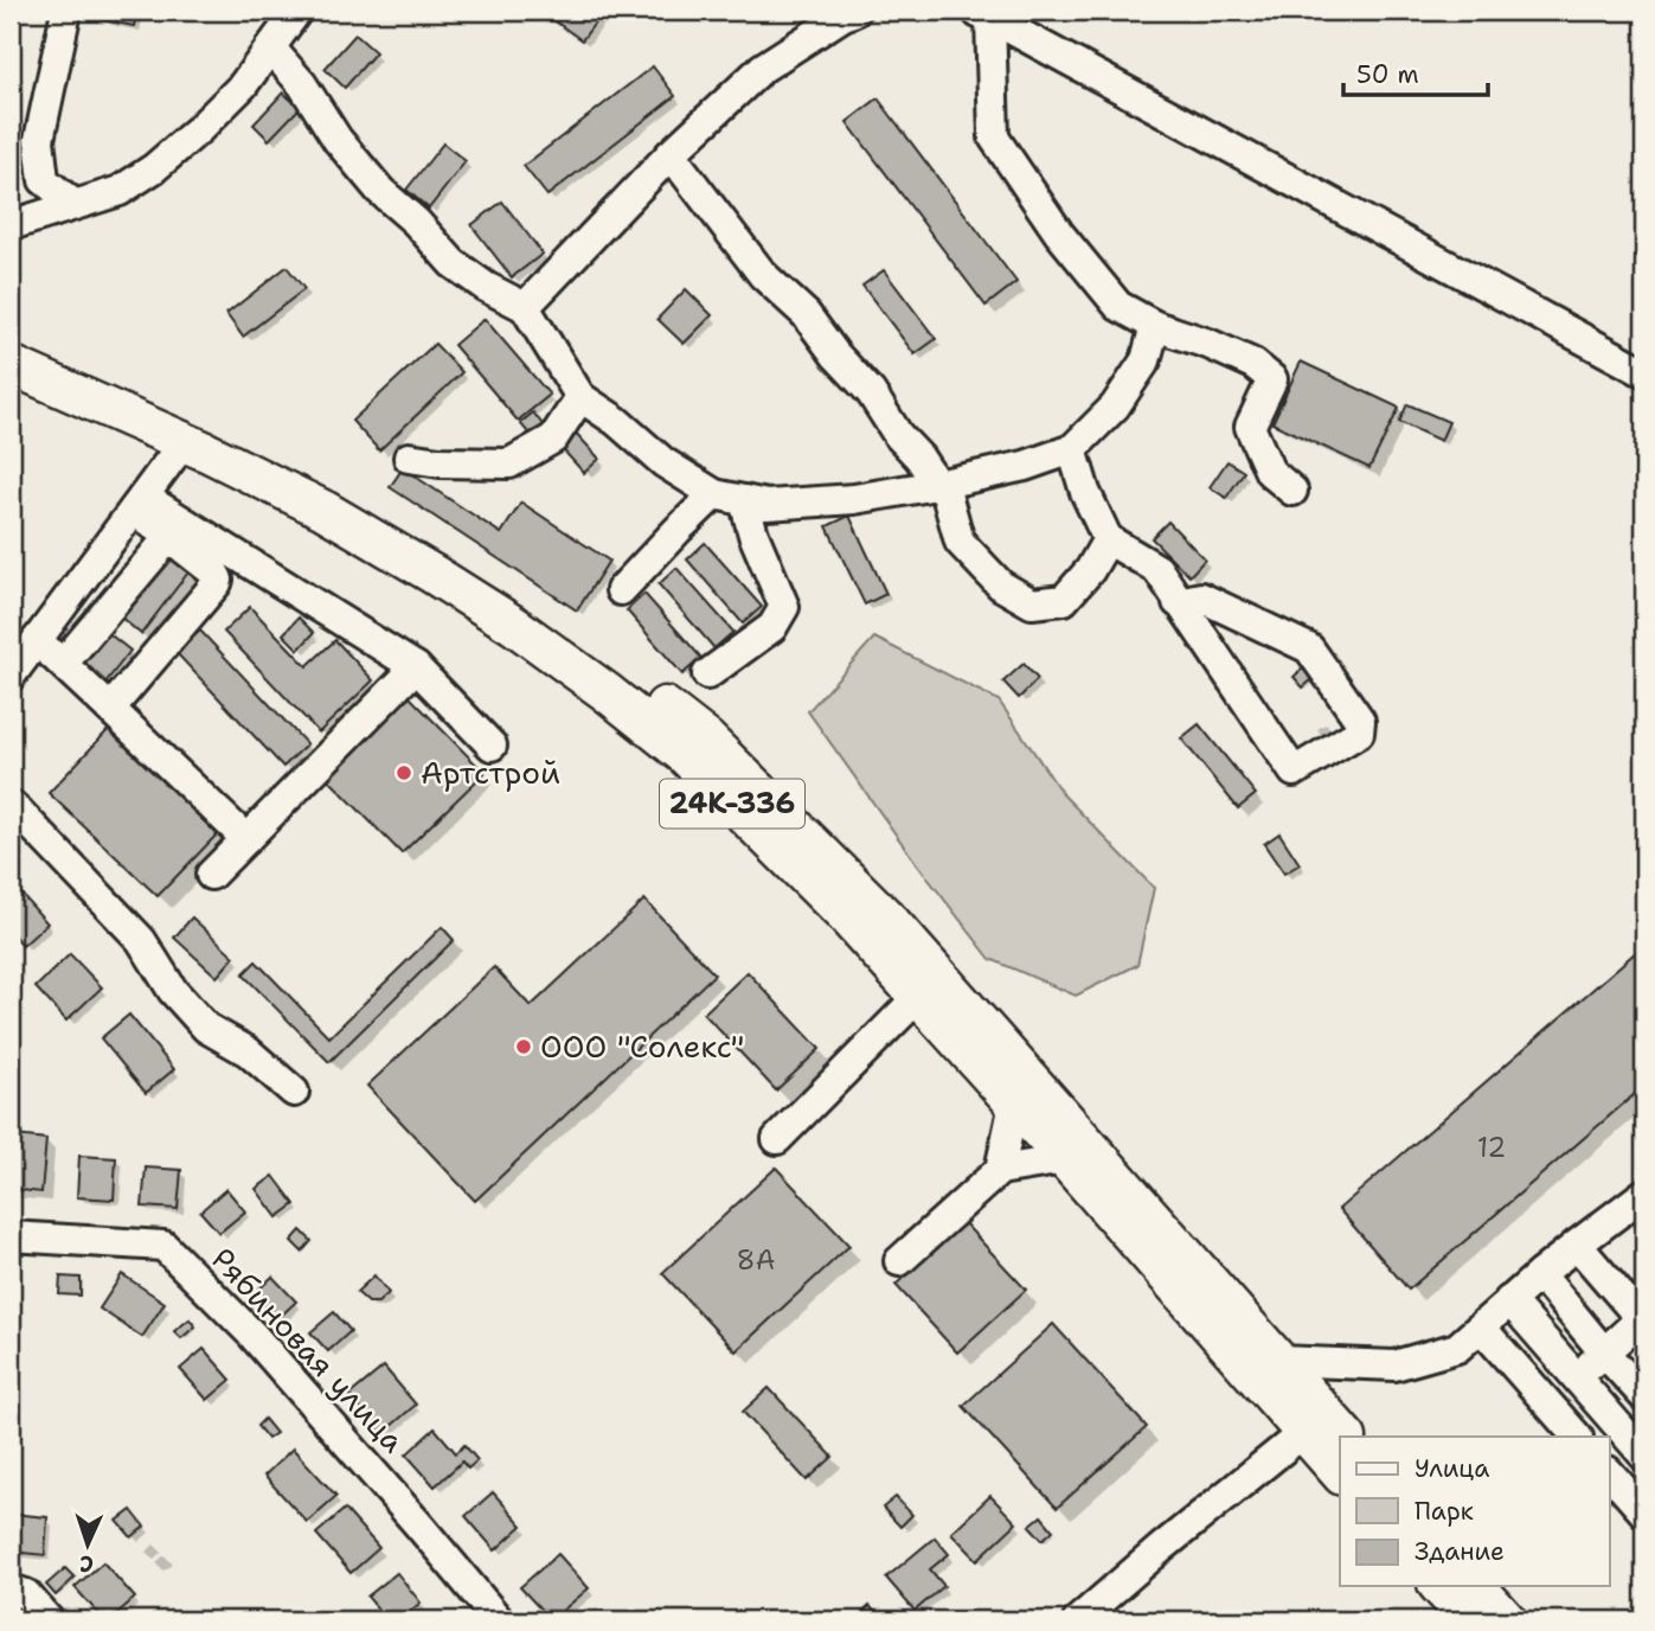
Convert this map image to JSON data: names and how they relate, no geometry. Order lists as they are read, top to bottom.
{
  "streets": {
    "main road": ["24К-336"],
    "street": ["Рябиновая улица"]
  },
  "places": ["Артстрой", "ООО \"Солекс\""],
  "house_numbers": ["12", "8А"],
  "legend": ["Улица", "Парк", "Здание"],
  "scale_bar": "50 m",
  "north": "bottom"
}
